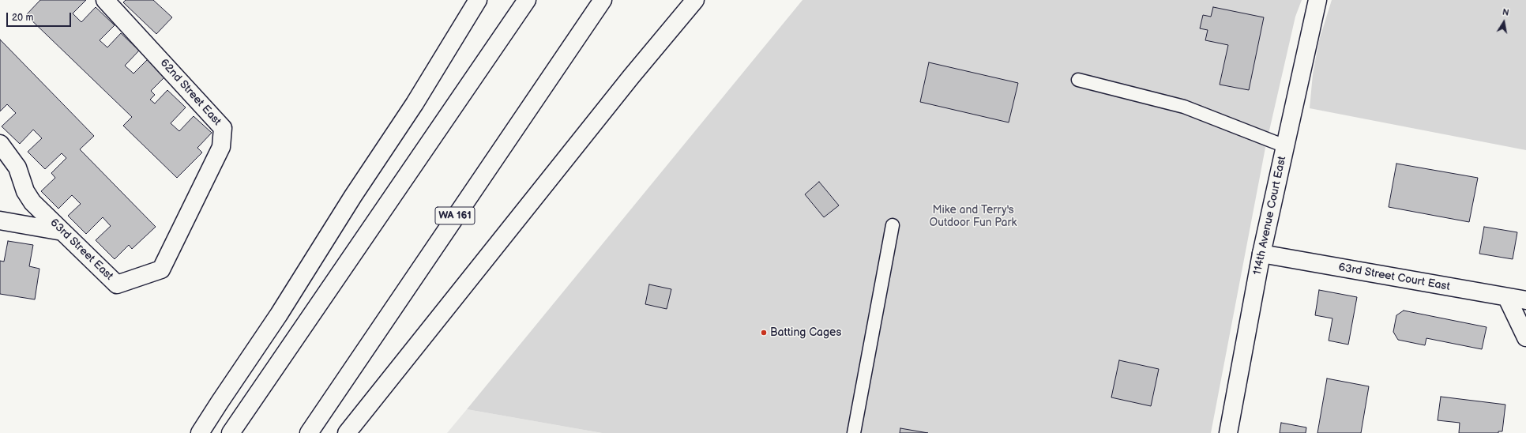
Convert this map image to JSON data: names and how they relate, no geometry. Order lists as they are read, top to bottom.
{
  "streets": {
    "main road": [
      "62nd Street East",
      "WA 161",
      "114th Avenue Court East",
      "63rd Street East",
      "63rd Street Court East"
    ]
  },
  "crossings": [
    ["62nd Street East", "63rd Street East"],
    ["114th Avenue Court East", "63rd Street Court East"]
  ],
  "parks": ["Mike and Terry's Outdoor Fun Park"],
  "places": ["Batting Cages"],
  "scale_bar": "20 m",
  "north": "top"
}
